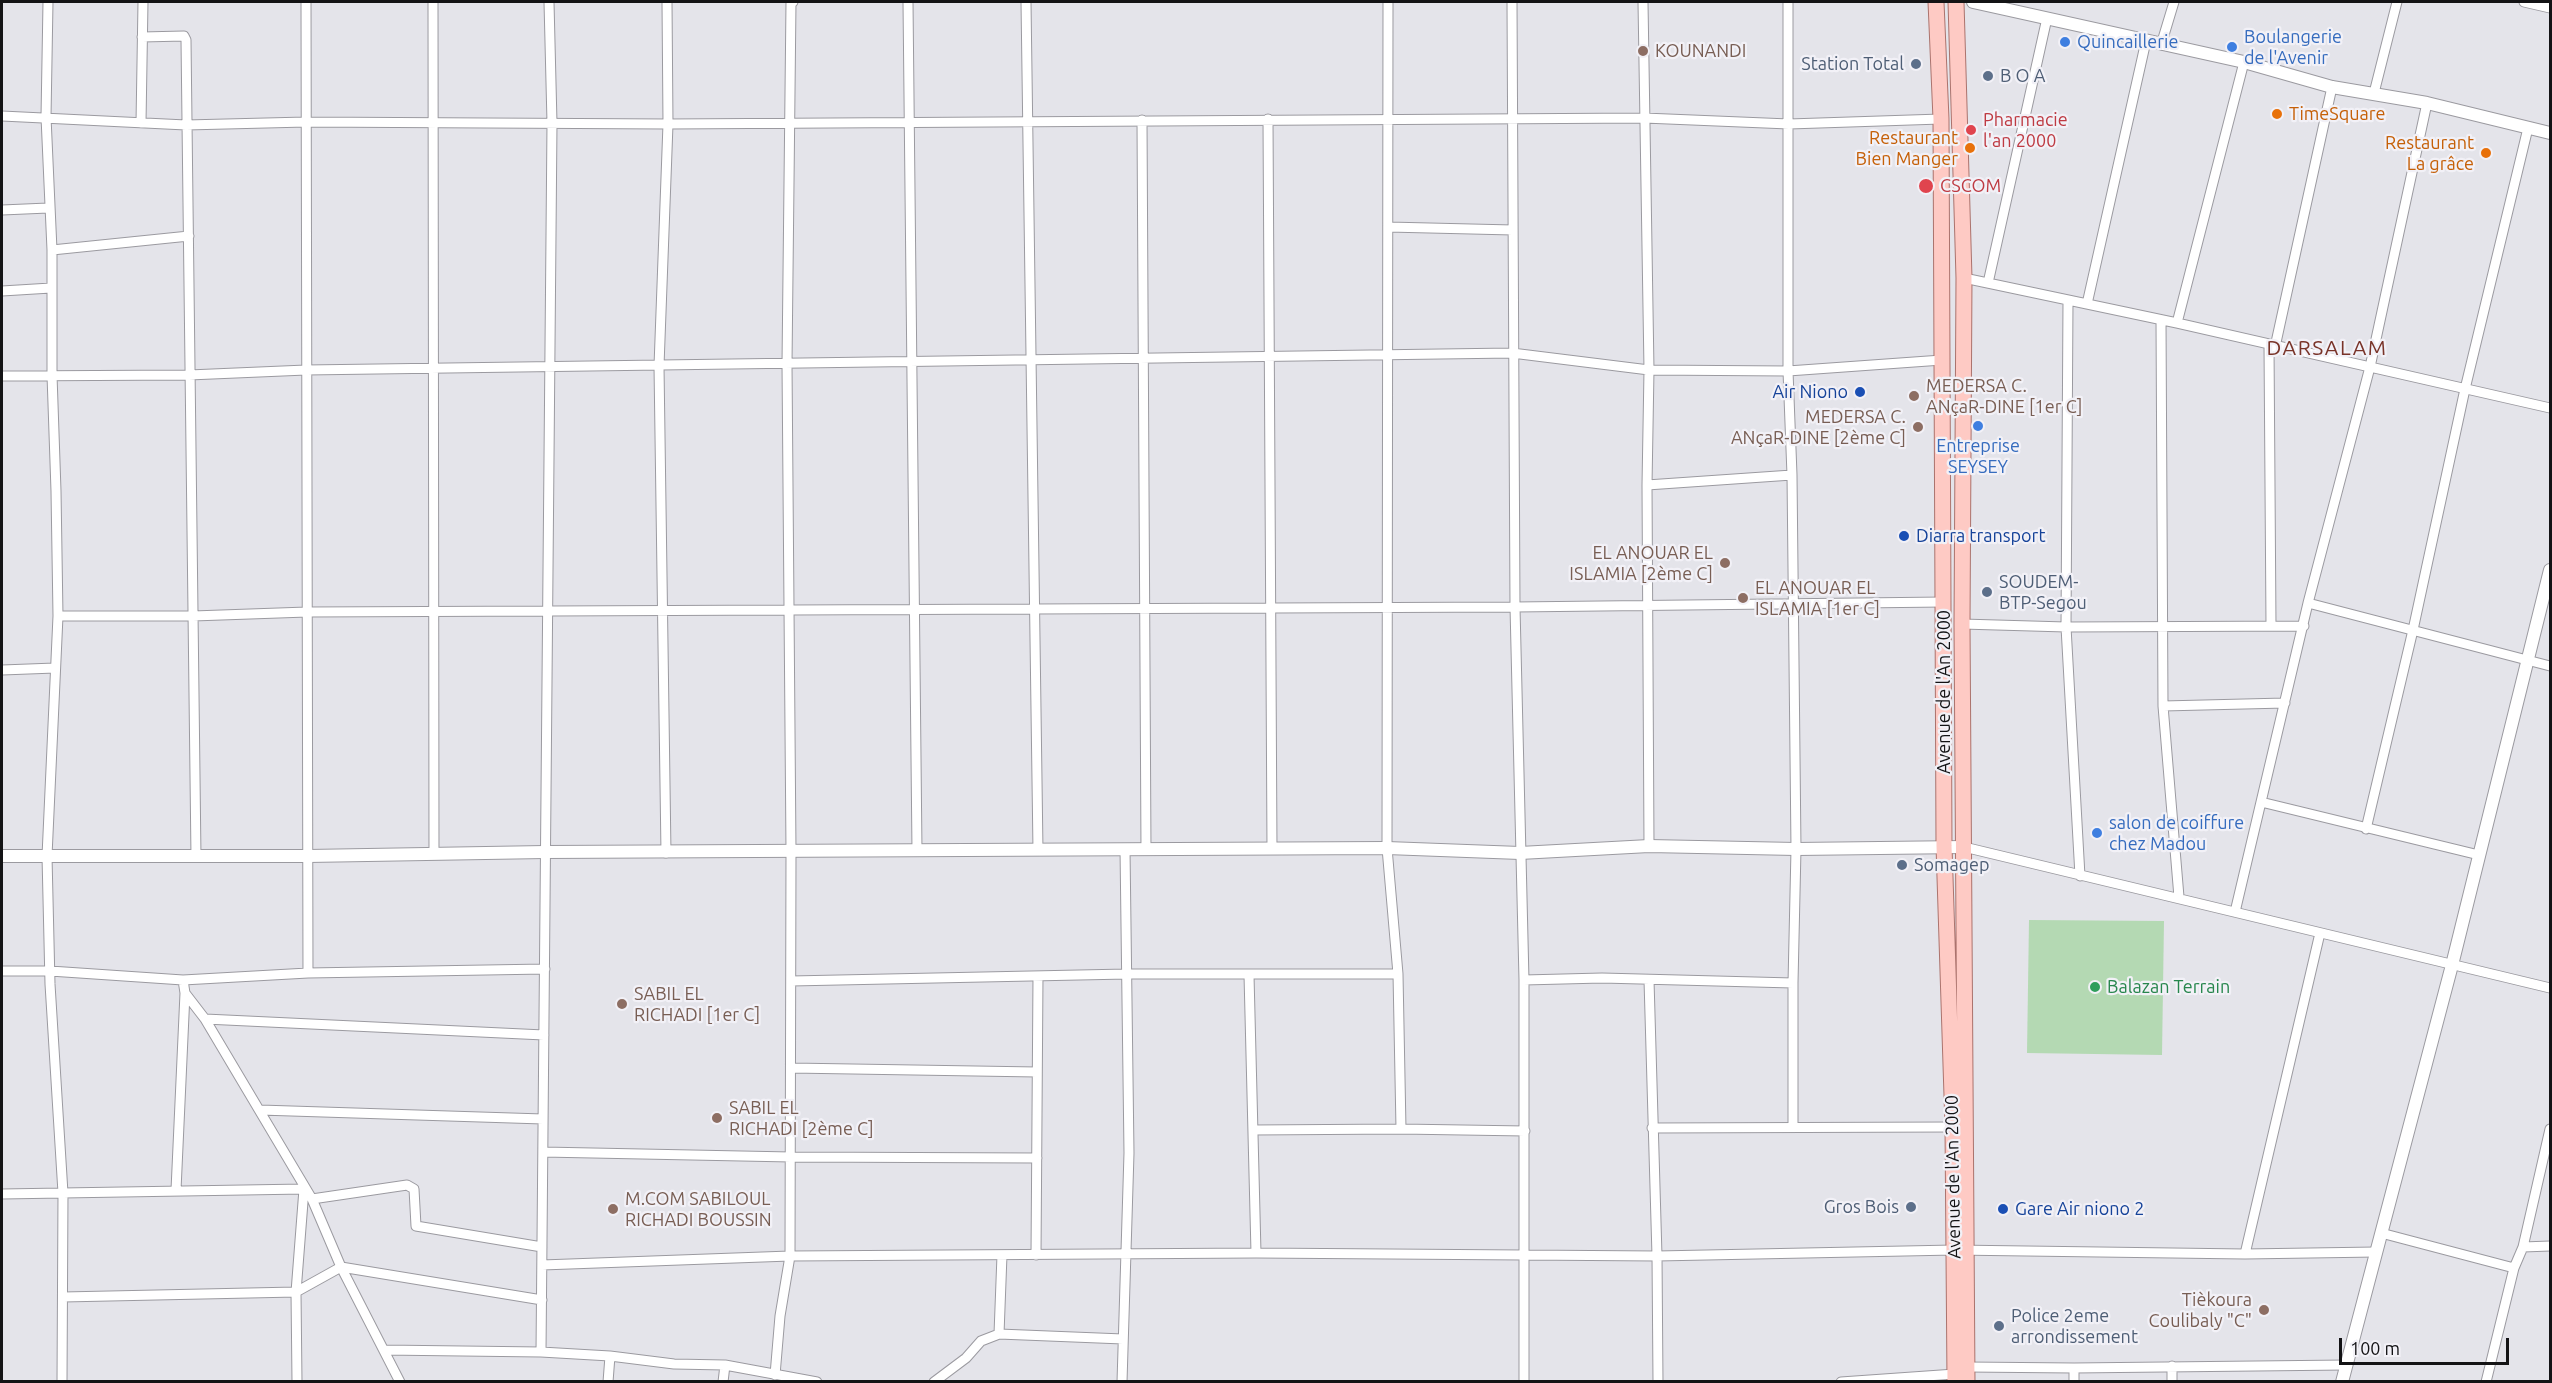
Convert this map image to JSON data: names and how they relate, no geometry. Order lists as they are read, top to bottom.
{
  "streets": {
    "main road": ["Avenue de l'An 2000"]
  },
  "districts": ["DARSALAM"],
  "places": [
    "Quincaillerie",
    "Boulangerie de l'Avenir",
    "KOUNANDI",
    "Station Total",
    "B O A",
    "TimeSquare",
    "Pharmacie l'an 2000",
    "Restaurant Bien Manger",
    "Restaurant La grâce",
    "CSCOM",
    "Air Niono",
    "MEDERSA C. ANçaR-DINE [1er C]",
    "Entreprise SEYSEY",
    "MEDERSA C. ANçaR-DINE [2ème C]",
    "Diarra transport",
    "EL ANOUAR EL ISLAMIA [2ème C]",
    "SOUDEM- BTP-Segou",
    "EL ANOUAR EL ISLAMIA [1er C]",
    "salon de coiffure chez Madou",
    "Somagep",
    "Balazan Terrain",
    "SABIL EL RICHADI [1er C]",
    "SABIL EL RICHADI [2ème C]",
    "Gros Bois",
    "M.COM SABILOUL RICHADI BOUSSIN",
    "Gare Air niono 2",
    "Tièkoura Coulibaly \"C\"",
    "Police 2eme arrondissement"
  ],
  "scale_bar": "100 m"
}
